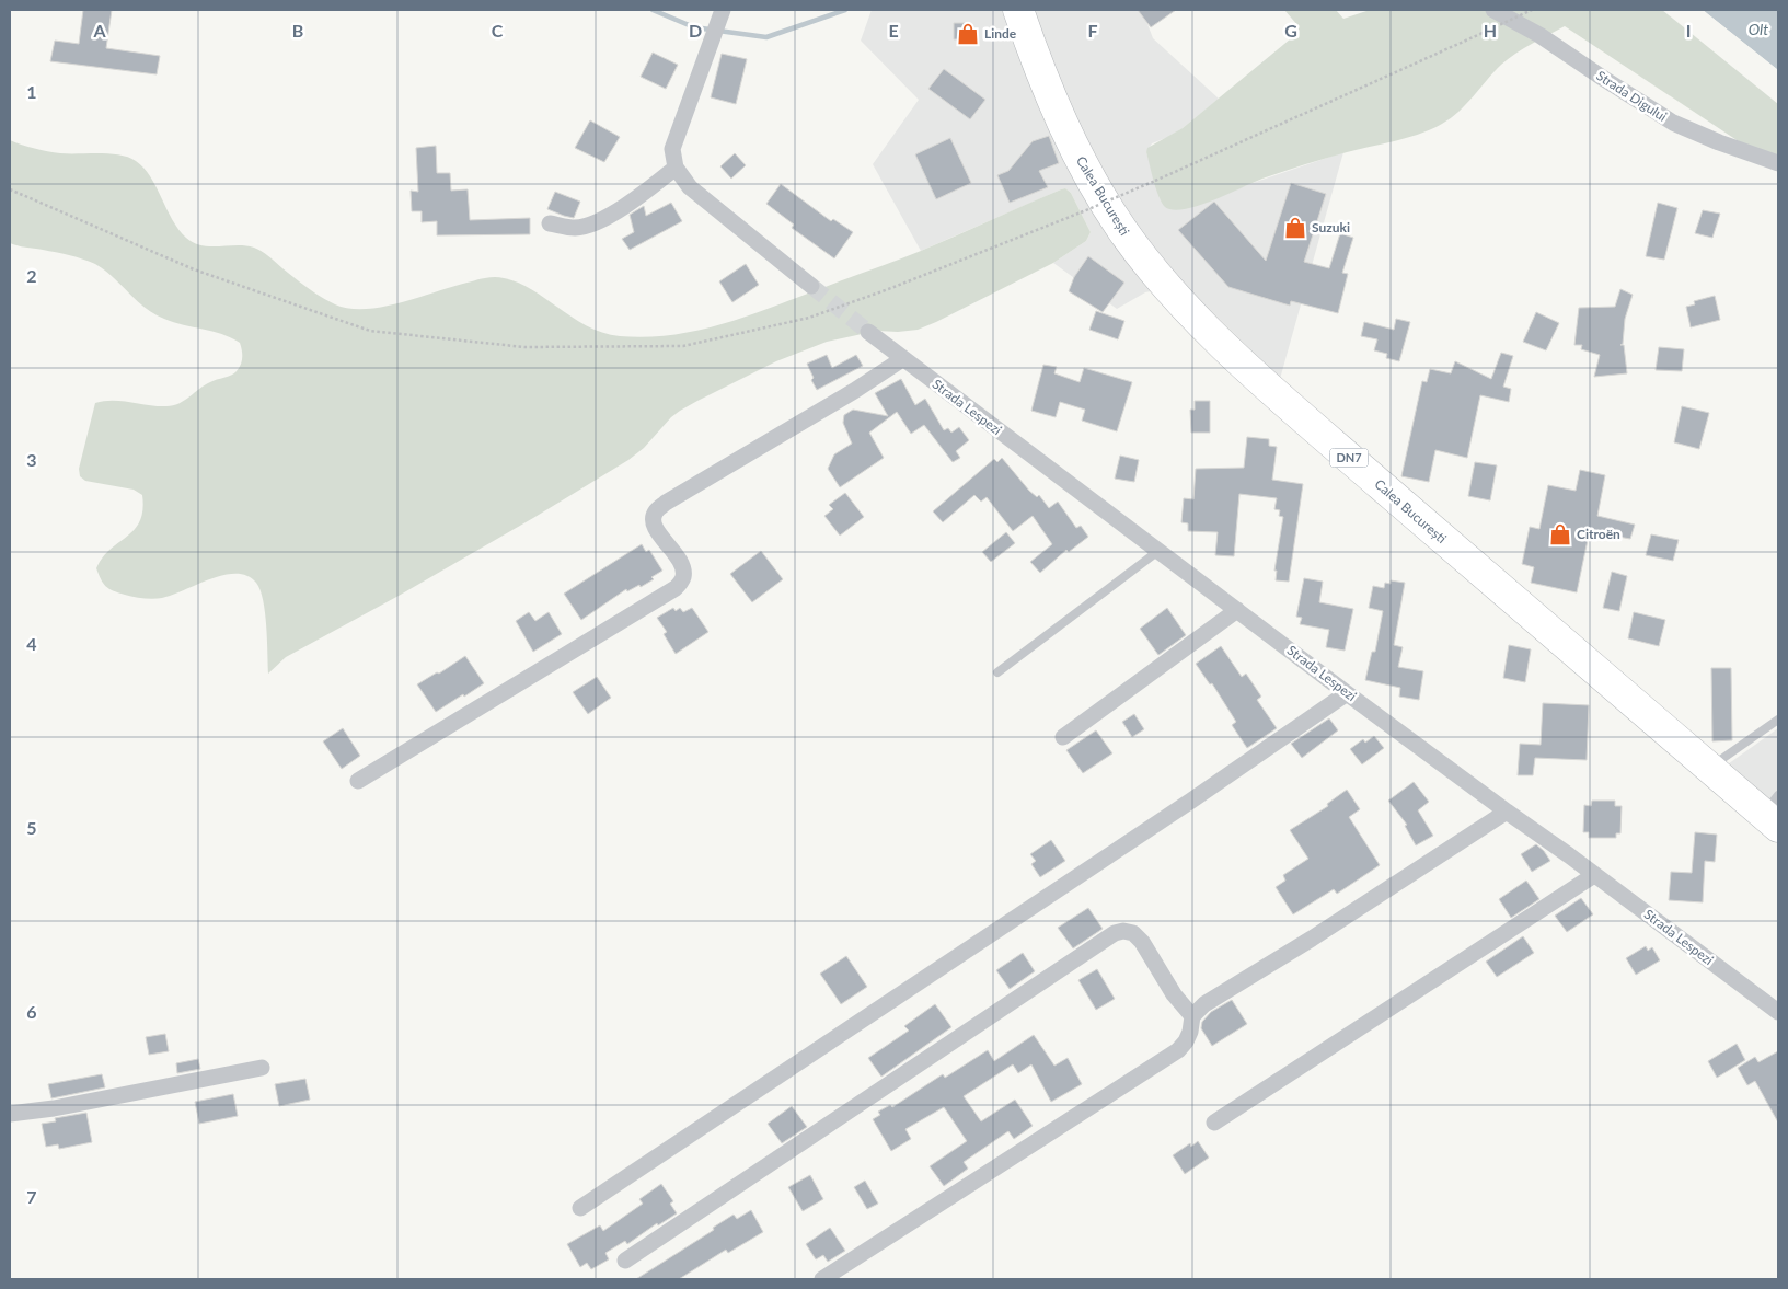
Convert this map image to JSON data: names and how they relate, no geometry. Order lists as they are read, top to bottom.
{
  "streets": {
    "highway": ["Calea București", "DN7"],
    "street": ["Strada Digului", "Strada Lespezi"]
  },
  "water": ["Olt"],
  "places": {
    "shop": ["Linde", "Suzuki", "Citroën"]
  },
  "grid": {
    "columns": [
      "A",
      "B",
      "C",
      "D",
      "E",
      "F",
      "G",
      "H",
      "I"
    ],
    "rows": [
      "1",
      "2",
      "3",
      "4",
      "5",
      "6",
      "7"
    ]
  }
}
